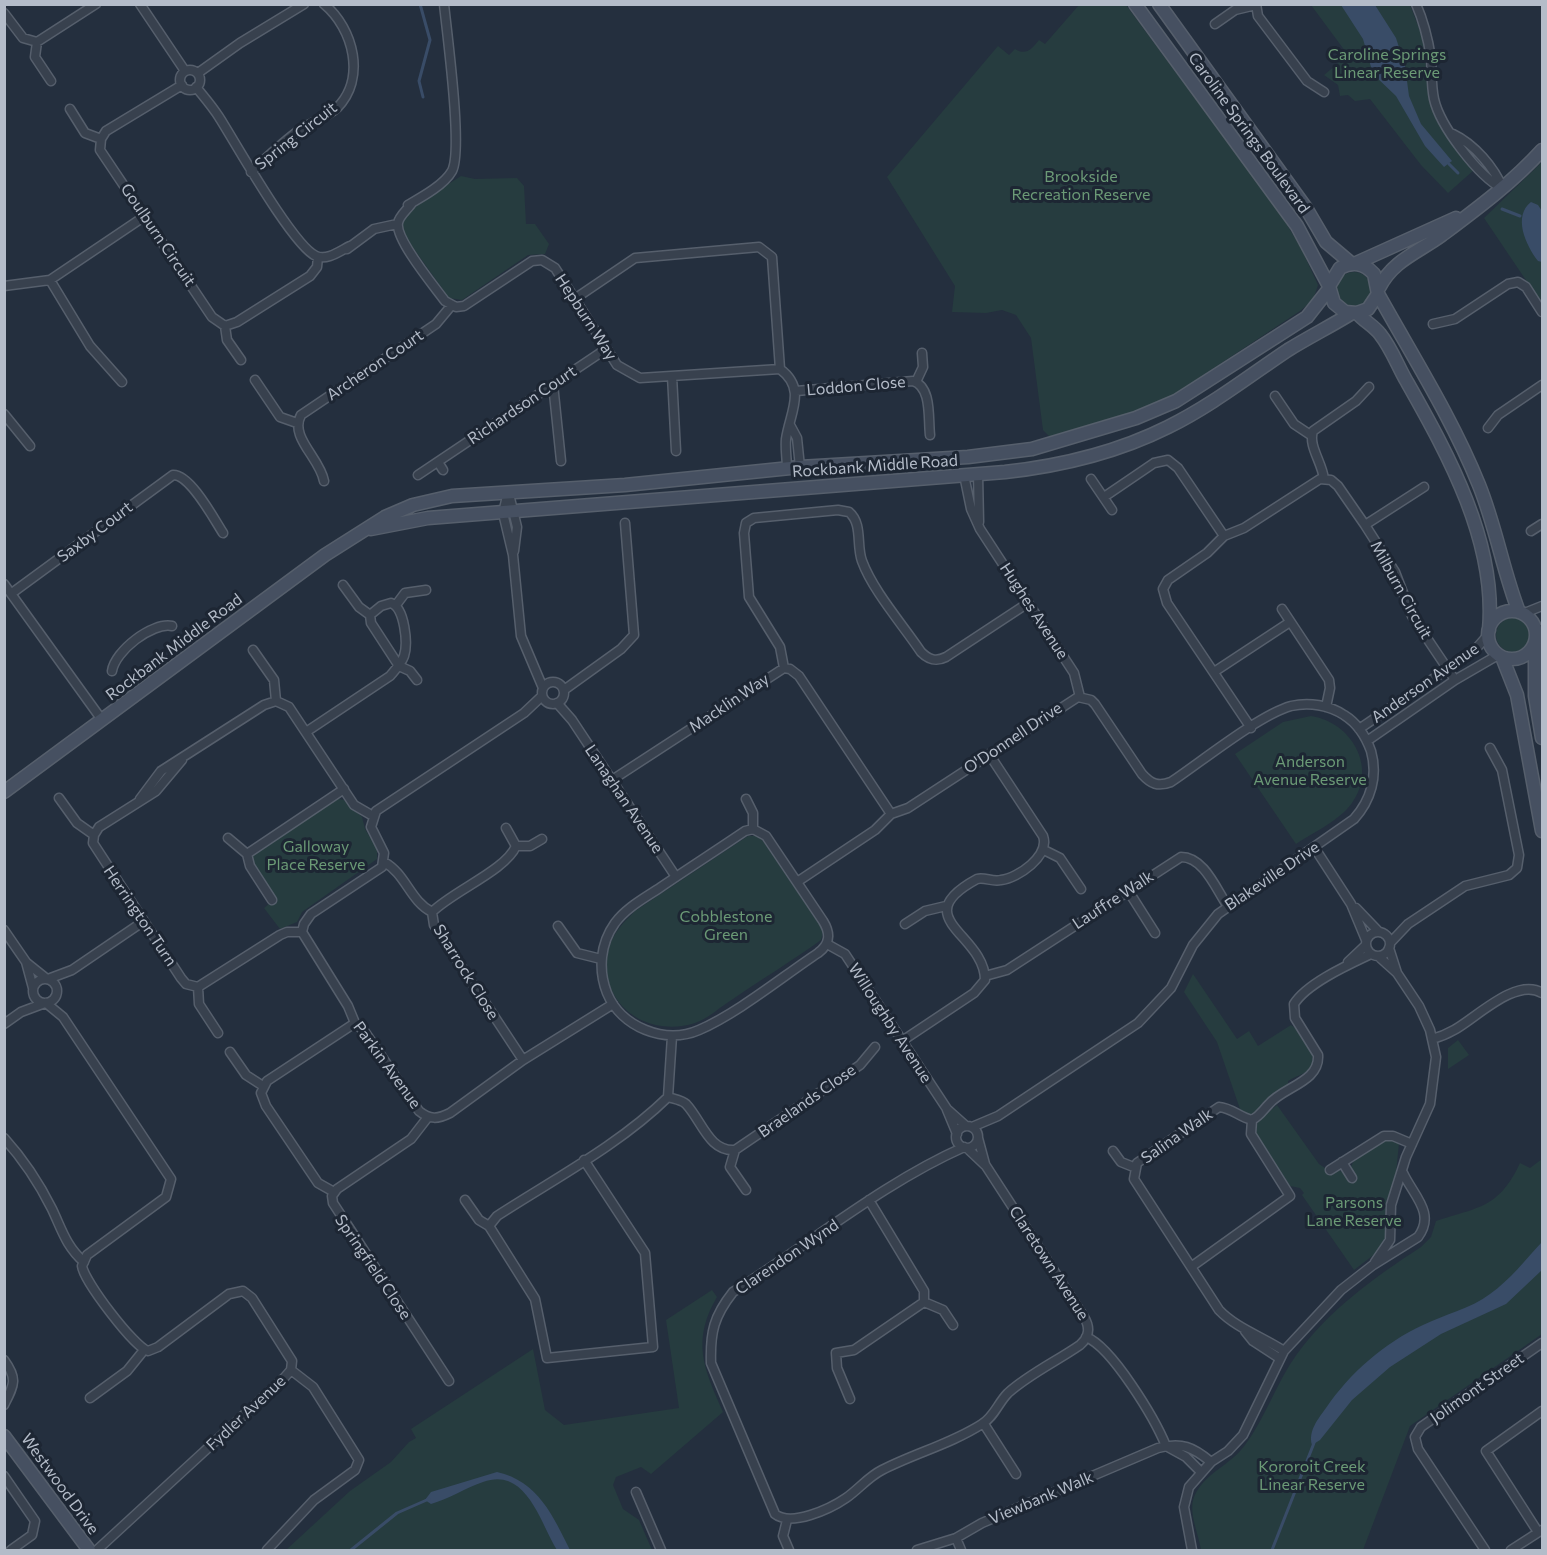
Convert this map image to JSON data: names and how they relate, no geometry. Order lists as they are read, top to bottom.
{
  "streets": {
    "street": [
      "Caroline Springs Boulevard",
      "Spring Circuit",
      "Goulburn Circuit",
      "Hepburn Way",
      "Archeron Court",
      "Loddon Close",
      "Richardson Court",
      "Rockbank Middle Road",
      "Saxby Court",
      "Milburn Circuit",
      "Hughes Avenue",
      "Anderson Avenue",
      "Macklin Way",
      "O'Donnell Drive",
      "Lanaghan Avenue",
      "Blakeville Drive",
      "Lauffre Walk",
      "Herrington Turn",
      "Sharrock Close",
      "Willoughby Avenue",
      "Parkin Avenue",
      "Braelands Close",
      "Salina Walk",
      "Clarendon Wynd",
      "Claretown Avenue",
      "Springfield Close",
      "Jolimont Street",
      "Fydler Avenue",
      "Westwood Drive",
      "Viewbank Walk"
    ]
  },
  "crossings": [
    ["Caroline Springs Boulevard", "Rockbank Middle Road"],
    ["Hepburn Way", "Archeron Court"],
    ["Hepburn Way", "Richardson Court"],
    ["Rockbank Middle Road", "Hughes Avenue"],
    ["Rockbank Middle Road", "Lanaghan Avenue"],
    ["Milburn Circuit", "Anderson Avenue"],
    ["Hughes Avenue", "O'Donnell Drive"],
    ["Anderson Avenue", "O'Donnell Drive"],
    ["Anderson Avenue", "Blakeville Drive"],
    ["Macklin Way", "O'Donnell Drive"],
    ["Macklin Way", "Lanaghan Avenue"],
    ["O'Donnell Drive", "Blakeville Drive"],
    ["Blakeville Drive", "Lauffre Walk"],
    ["Blakeville Drive", "Willoughby Avenue"],
    ["Blakeville Drive", "Clarendon Wynd"],
    ["Blakeville Drive", "Claretown Avenue"],
    ["Sharrock Close", "Parkin Avenue"],
    ["Willoughby Avenue", "Clarendon Wynd"],
    ["Willoughby Avenue", "Claretown Avenue"],
    ["Parkin Avenue", "Springfield Close"],
    ["Clarendon Wynd", "Claretown Avenue"],
    ["Claretown Avenue", "Viewbank Walk"]
  ],
  "parks": [
    "Caroline Springs Linear Reserve",
    "Brookside Recreation Reserve",
    "Anderson Avenue Reserve",
    "Galloway Place Reserve",
    "Cobblestone Green",
    "Parsons Lane Reserve",
    "Kororoit Creek Linear Reserve"
  ]
}
